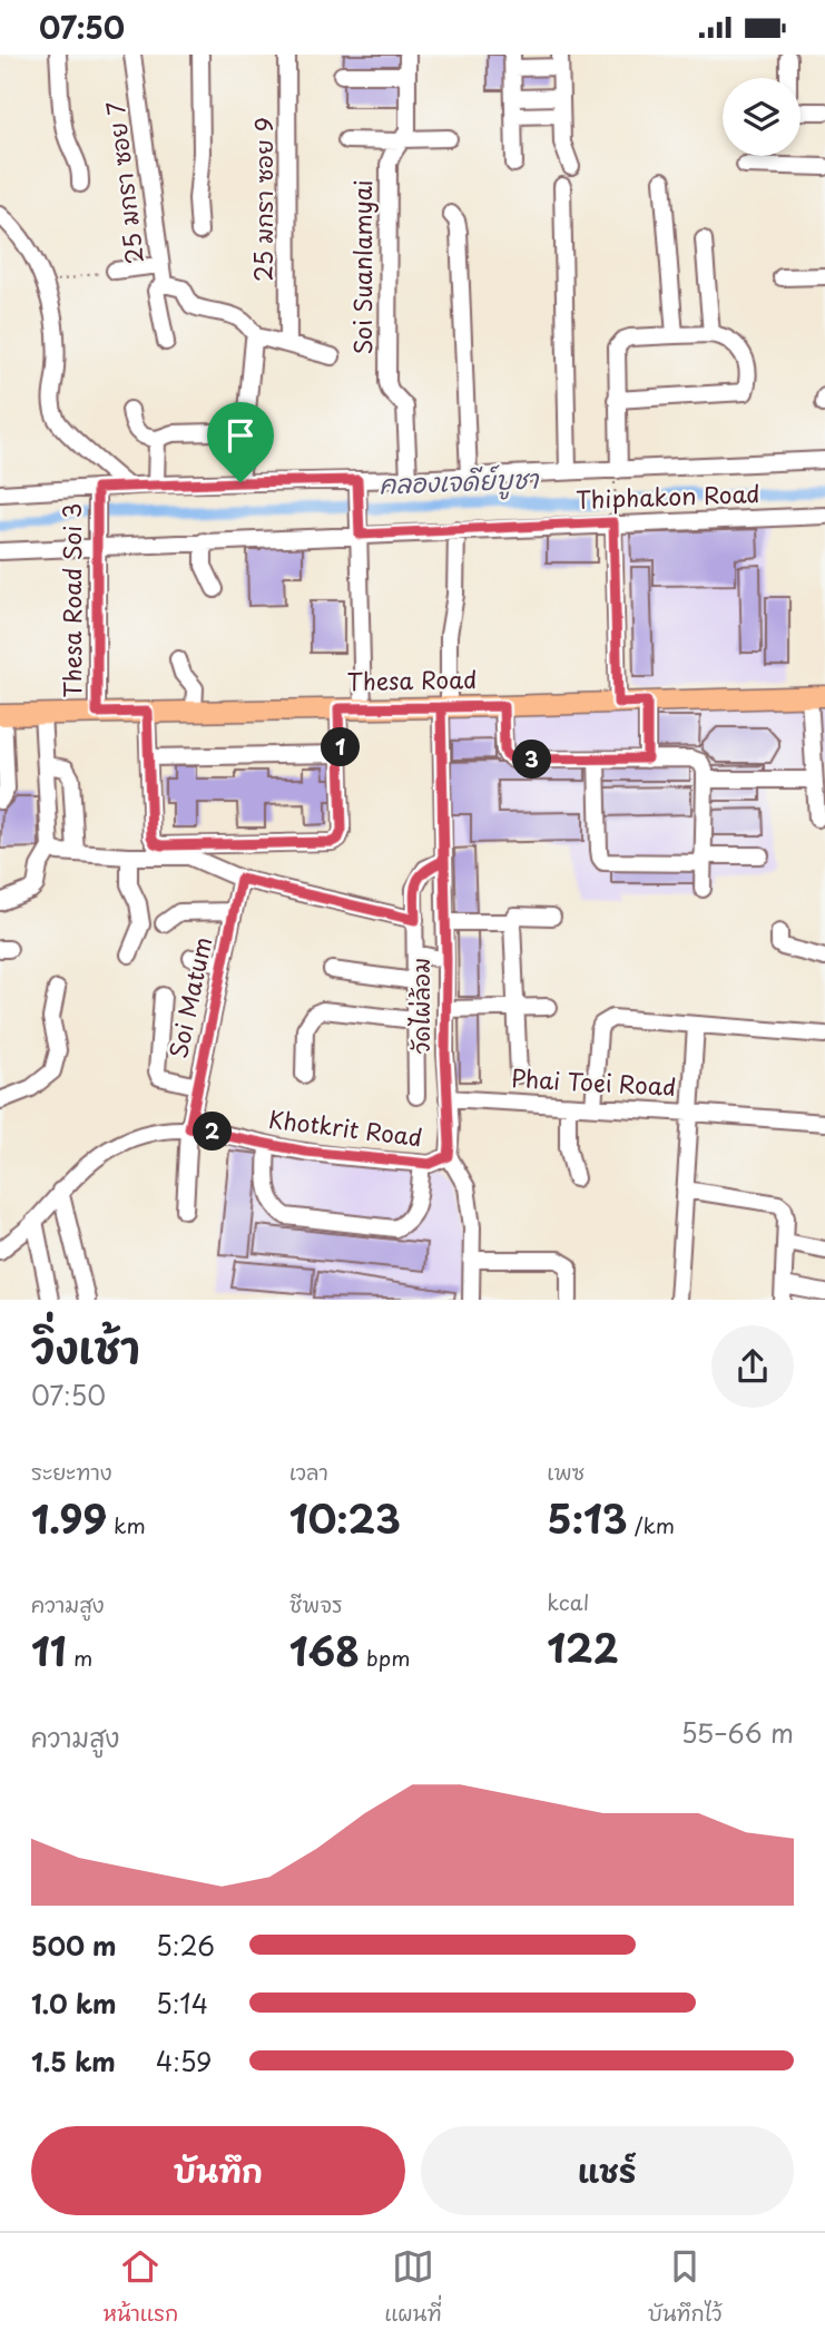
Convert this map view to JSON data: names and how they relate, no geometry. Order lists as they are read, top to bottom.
{
  "streets": {
    "main road": ["Thesa Road"],
    "street": [
      "25 มกรา ซอย 7",
      "25 มกรา ซอย 9",
      "Soi Suanlamyai",
      "Thiphakon Road",
      "Thesa Road Soi 3",
      "Soi Matum",
      "วัดไผ่ล้อม",
      "Phai Toei Road",
      "Khotkrit Road"
    ]
  },
  "crossings": [
    ["Thiphakon Road", "Thesa Road Soi 3"],
    ["Thiphakon Road", "วัดไผ่ล้อม"],
    ["Thesa Road Soi 3", "Thesa Road"],
    ["Thesa Road", "วัดไผ่ล้อม"],
    ["Soi Matum", "Khotkrit Road"],
    ["วัดไผ่ล้อม", "Phai Toei Road"],
    ["วัดไผ่ล้อม", "Khotkrit Road"]
  ],
  "water": ["คลองเจดีย์บูชา"],
  "page": {
    "status": "07:50",
    "pins": ["1", "3", "2"],
    "heading": ["วิ่งเช้า", "07:50"],
    "stats": [
      ["ระยะทาง", "1.99 km"],
      ["เวลา", "10:23"],
      ["เพซ", "5:13 /km"],
      ["ความสูง", "11 m"],
      ["ชีพจร", "168 bpm"],
      ["kcal", "122"]
    ],
    "chart": ["ความสูง", "55–66 m"],
    "list": [
      {
        "name": "500 m",
        "note": "5:26"
      },
      {
        "name": "1.0 km",
        "note": "5:14"
      },
      {
        "name": "1.5 km",
        "note": "4:59"
      }
    ],
    "buttons": ["บันทึก", "แชร์"],
    "tabs": ["หน้าแรก", "แผนที่", "บันทึกไว้"]
  }
}
